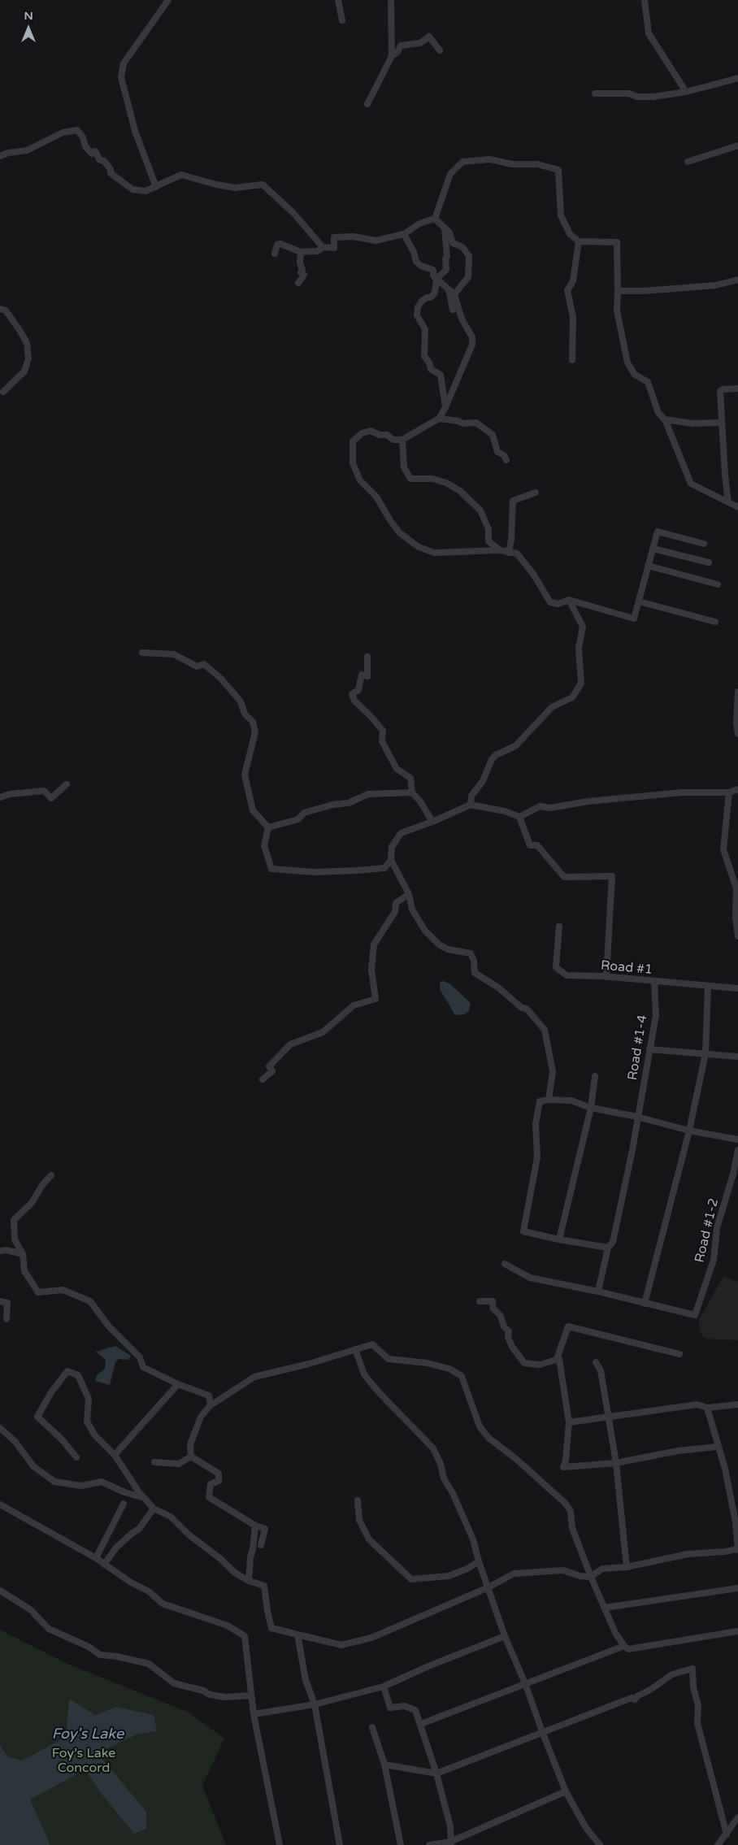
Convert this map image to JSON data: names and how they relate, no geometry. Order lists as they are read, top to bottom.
{
  "streets": {
    "street": ["Road #1", "Road #1-4", "Road #1-2"]
  },
  "crossings": [
    ["Road #1", "Road #1-4"]
  ],
  "water": ["Foy's Lake"],
  "parks": ["Foy’s Lake Concord"],
  "north": "top"
}
